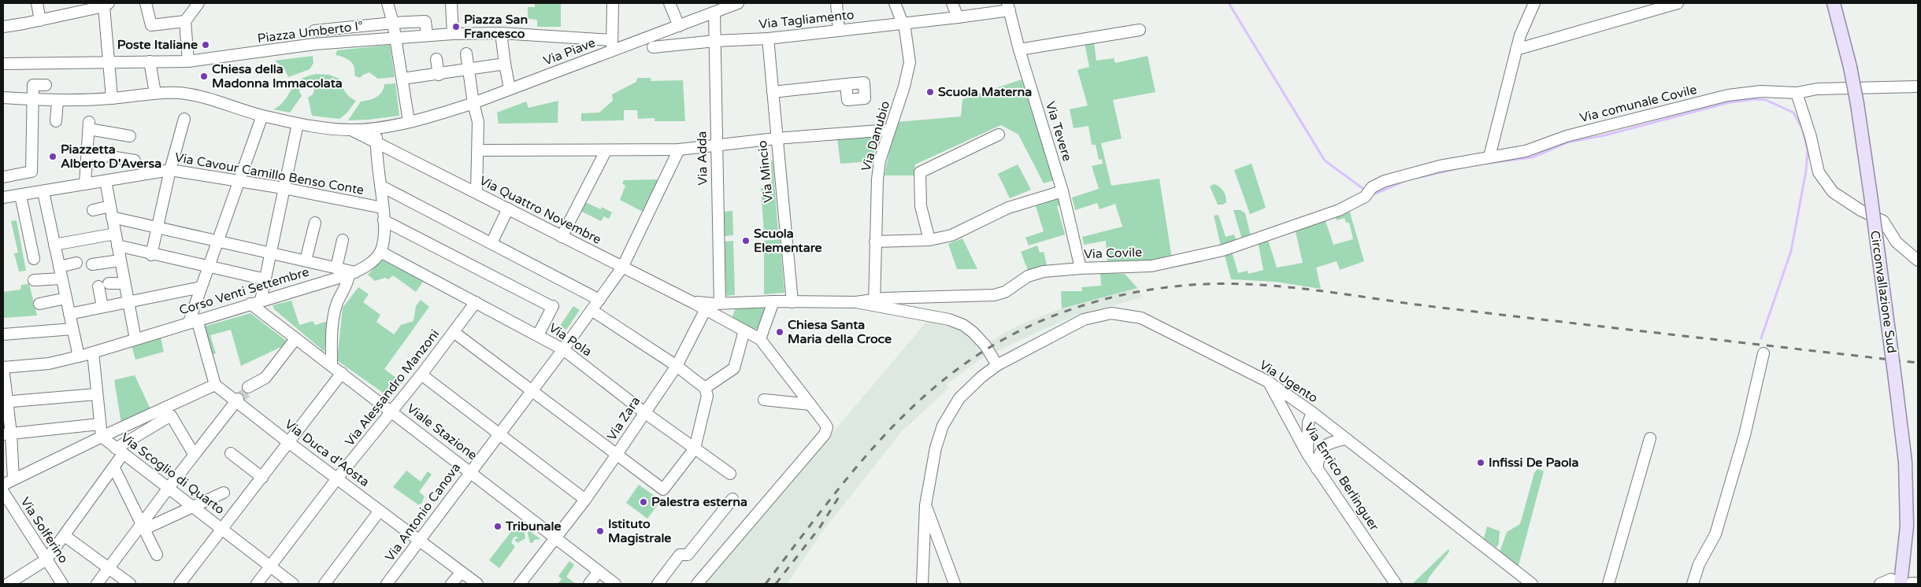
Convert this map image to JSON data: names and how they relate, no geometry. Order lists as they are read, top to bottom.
{
  "streets": {
    "main road": ["Circonvallazione Sud"],
    "street": [
      "Via Tagliamento",
      "Piazza Umberto I°",
      "Via Piave",
      "Via comunale Covile",
      "Via Tevere",
      "Via Danubio",
      "Via Adda",
      "Via Mincio",
      "Via Cavour Camillo Benso Conte",
      "Via Quattro Novembre",
      "Via Covile",
      "Corso Venti Settembre",
      "Via Pola",
      "Via Ugento",
      "Via Alessandro Manzoni",
      "Via Zara",
      "Viale Stazione",
      "Via Duca d'Aosta",
      "Via Scoglio di Quarto",
      "Via Enrico Berlinguer",
      "Via Antonio Canova",
      "Via Solferino"
    ]
  },
  "crossings": [
    ["Via Tagliamento", "Via Tevere"],
    ["Via Tagliamento", "Via Danubio"],
    ["Via Tagliamento", "Via Adda"],
    ["Via Tagliamento", "Via Mincio"],
    ["Via Piave", "Via Adda"],
    ["Via comunale Covile", "Via Covile"],
    ["Via Tevere", "Via Covile"],
    ["Via Danubio", "Via Covile"],
    ["Via Adda", "Via Quattro Novembre"],
    ["Via Mincio", "Via Covile"],
    ["Via Quattro Novembre", "Via Covile"],
    ["Via Quattro Novembre", "Via Zara"],
    ["Via Quattro Novembre", "Via Antonio Canova"],
    ["Corso Venti Settembre", "Via Pola"],
    ["Corso Venti Settembre", "Viale Stazione"],
    ["Corso Venti Settembre", "Via Scoglio di Quarto"],
    ["Via Pola", "Via Alessandro Manzoni"],
    ["Via Pola", "Via Zara"],
    ["Via Pola", "Via Antonio Canova"],
    ["Via Ugento", "Via Enrico Berlinguer"],
    ["Via Alessandro Manzoni", "Viale Stazione"],
    ["Via Alessandro Manzoni", "Via Duca d'Aosta"],
    ["Via Alessandro Manzoni", "Via Scoglio di Quarto"],
    ["Via Zara", "Viale Stazione"],
    ["Viale Stazione", "Via Antonio Canova"],
    ["Via Duca d'Aosta", "Via Antonio Canova"]
  ],
  "places": [
    "Piazza San Francesco",
    "Poste Italiane",
    "Chiesa della Madonna Immacolata",
    "Scuola Materna",
    "Piazzetta Alberto D'Aversa",
    "Scuola Elementare",
    "Chiesa Santa Maria della Croce",
    "Infissi De Paola",
    "Palestra esterna",
    "Tribunale",
    "Istituto Magistrale"
  ]
}
